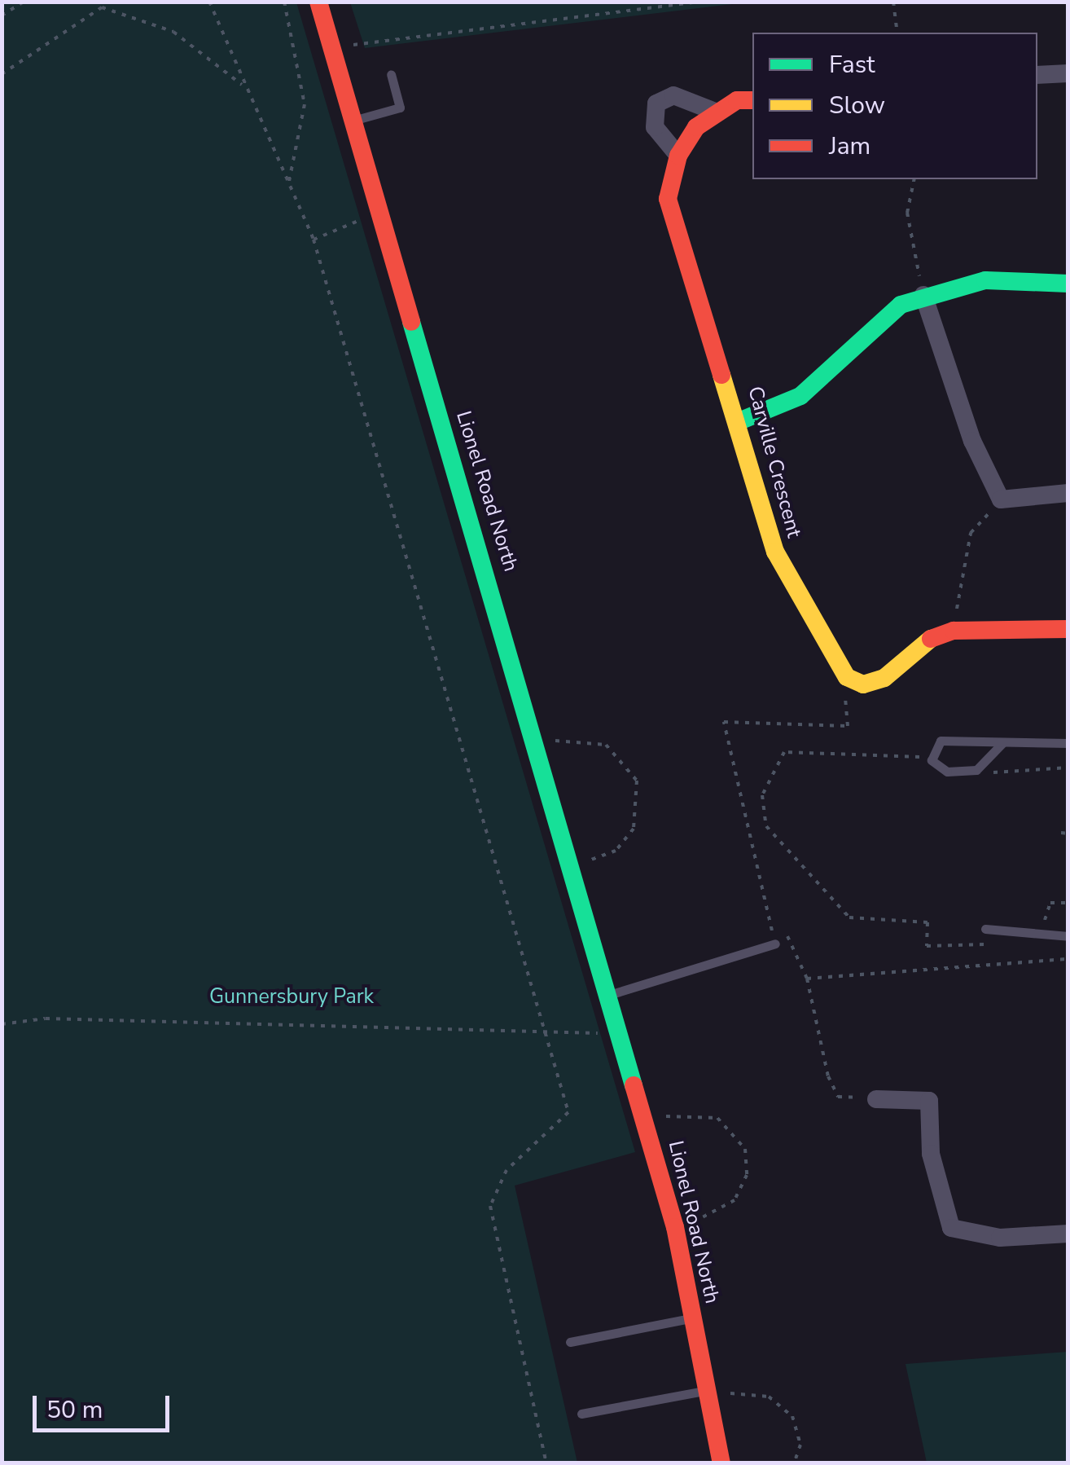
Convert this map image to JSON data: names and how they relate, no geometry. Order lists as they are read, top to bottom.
{
  "streets": {
    "street": ["Carville Crescent", "Lionel Road North"]
  },
  "parks": ["Gunnersbury Park"],
  "legend": ["Fast", "Slow", "Jam"],
  "scale_bar": "50 m"
}
